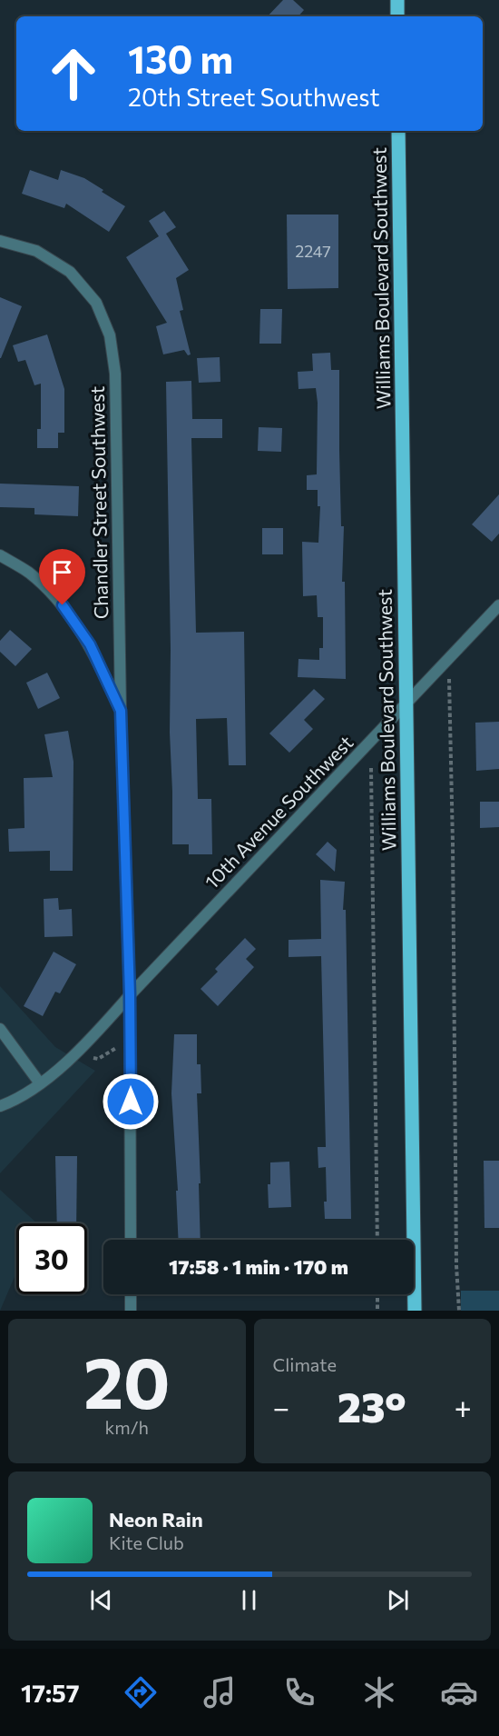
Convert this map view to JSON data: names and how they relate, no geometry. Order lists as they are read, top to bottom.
{
  "streets": {
    "main road": ["Williams Boulevard Southwest"],
    "street": ["Chandler Street Southwest", "10th Avenue Southwest"]
  },
  "crossings": [
    ["Williams Boulevard Southwest", "10th Avenue Southwest"],
    ["Chandler Street Southwest", "10th Avenue Southwest"]
  ],
  "house_numbers": ["2247"],
  "page": {
    "turn": ["130 m", "20th Street Southwest"],
    "limit": "30",
    "trip": "17:58 · 1 min · 170 m",
    "tile": [
      ["20", "km/h"],
      "Climate"
    ],
    "heat": ["−", "23°", "+"],
    "song": ["Neon Rain", "Kite Club"],
    "tabs": "17:57"
  }
}
